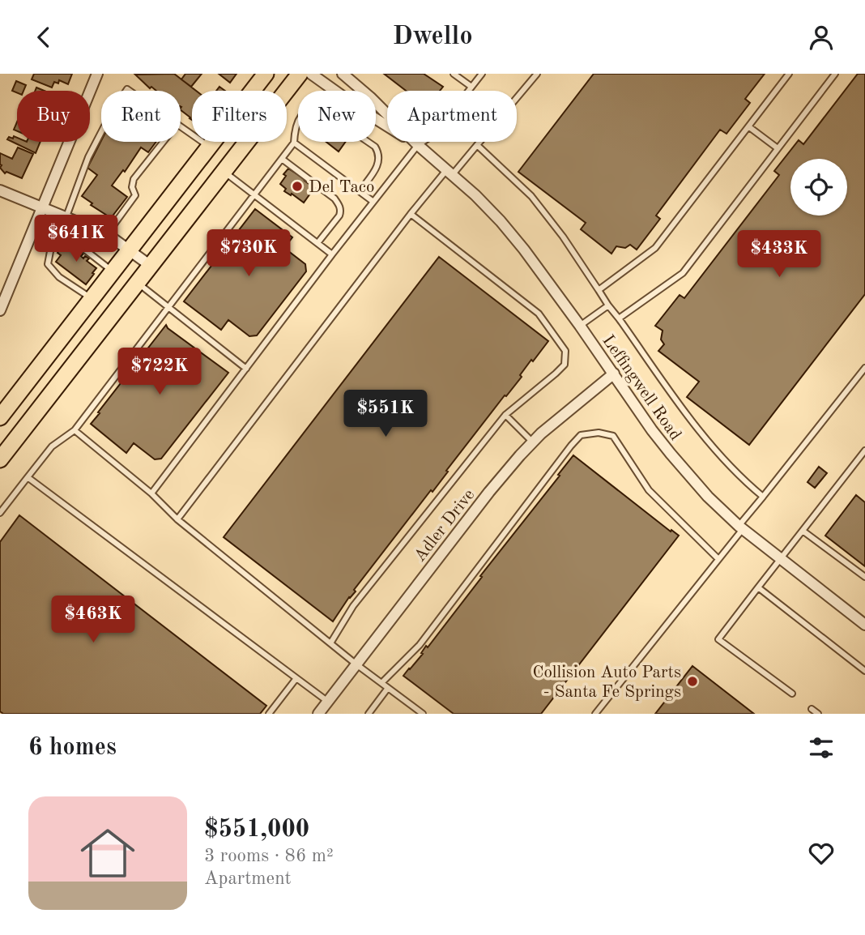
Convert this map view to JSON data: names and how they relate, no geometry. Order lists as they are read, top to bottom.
{
  "streets": {
    "street": ["Leffingwell Road", "Adler Drive"]
  },
  "crossings": [
    ["Leffingwell Road", "Adler Drive"]
  ],
  "places": ["Del Taco", "Collision Auto Parts - Santa Fe Springs"],
  "page": {
    "header": "Dwello",
    "chip": [
      "Buy",
      "Rent",
      "Filters",
      "New",
      "Apartment"
    ],
    "price": [
      "$641K",
      "$730K",
      "$433K",
      "$722K",
      "$551K",
      "$463K"
    ],
    "heading": "6 homes",
    "list": [
      {
        "name": "$551,000",
        "note": "3 rooms · 86 m² · Apartment"
      }
    ]
  }
}
